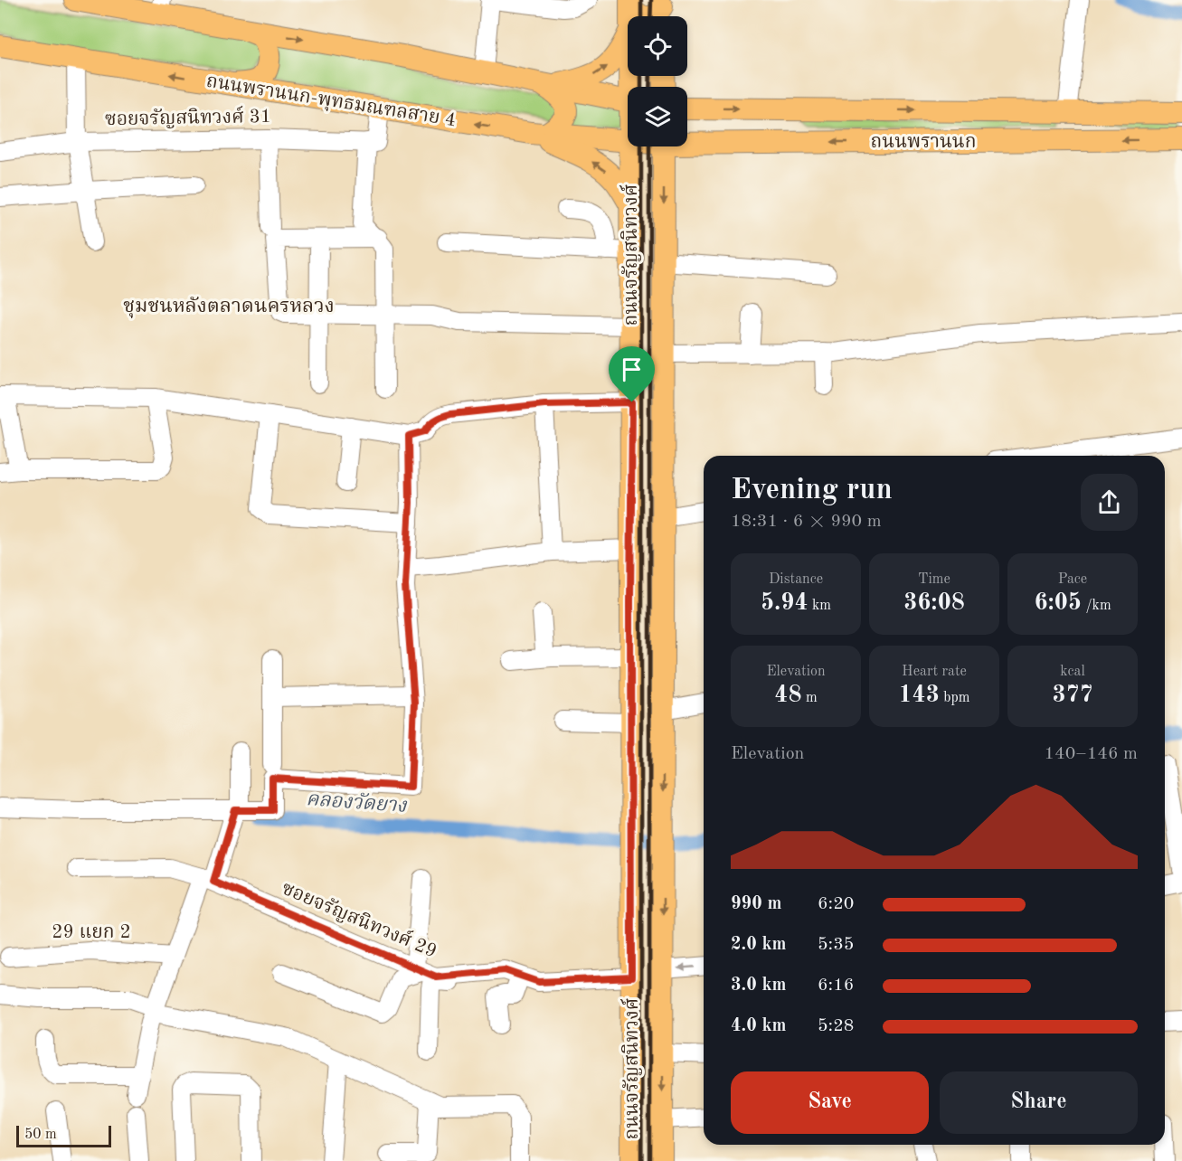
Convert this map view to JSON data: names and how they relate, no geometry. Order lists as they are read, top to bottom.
{
  "streets": {
    "main road": ["ถนนพรานนก-พุทธมณฑลสาย 4", "ถนนพรานนก", "ถนนจรัญสนิทวงศ์"],
    "street": ["ซอยจรัญสนิทวงศ์ 31", "ซอยจรัญสนิทวงศ์ 29", "29 แยก 2"]
  },
  "crossings": [
    ["ถนนจรัญสนิทวงศ์", "ซอยจรัญสนิทวงศ์ 29"]
  ],
  "districts": ["ชุมชนหลังตลาดนครหลวง"],
  "water": ["คลองวัดยาง"],
  "scale_bar": "50 m",
  "page": {
    "heading": ["Evening run", "18:31 · 6 × 990 m"],
    "stats": [
      ["Distance", "5.94 km"],
      ["Time", "36:08"],
      ["Pace", "6:05 /km"],
      ["Elevation", "48 m"],
      ["Heart rate", "143 bpm"],
      ["kcal", "377"]
    ],
    "chart": ["Elevation", "140–146 m"],
    "list": [
      {
        "name": "990 m",
        "note": "6:20"
      },
      {
        "name": "2.0 km",
        "note": "5:35"
      },
      {
        "name": "3.0 km",
        "note": "6:16"
      },
      {
        "name": "4.0 km",
        "note": "5:28"
      }
    ],
    "buttons": ["Save", "Share"],
    "scale": "50 m"
  }
}
